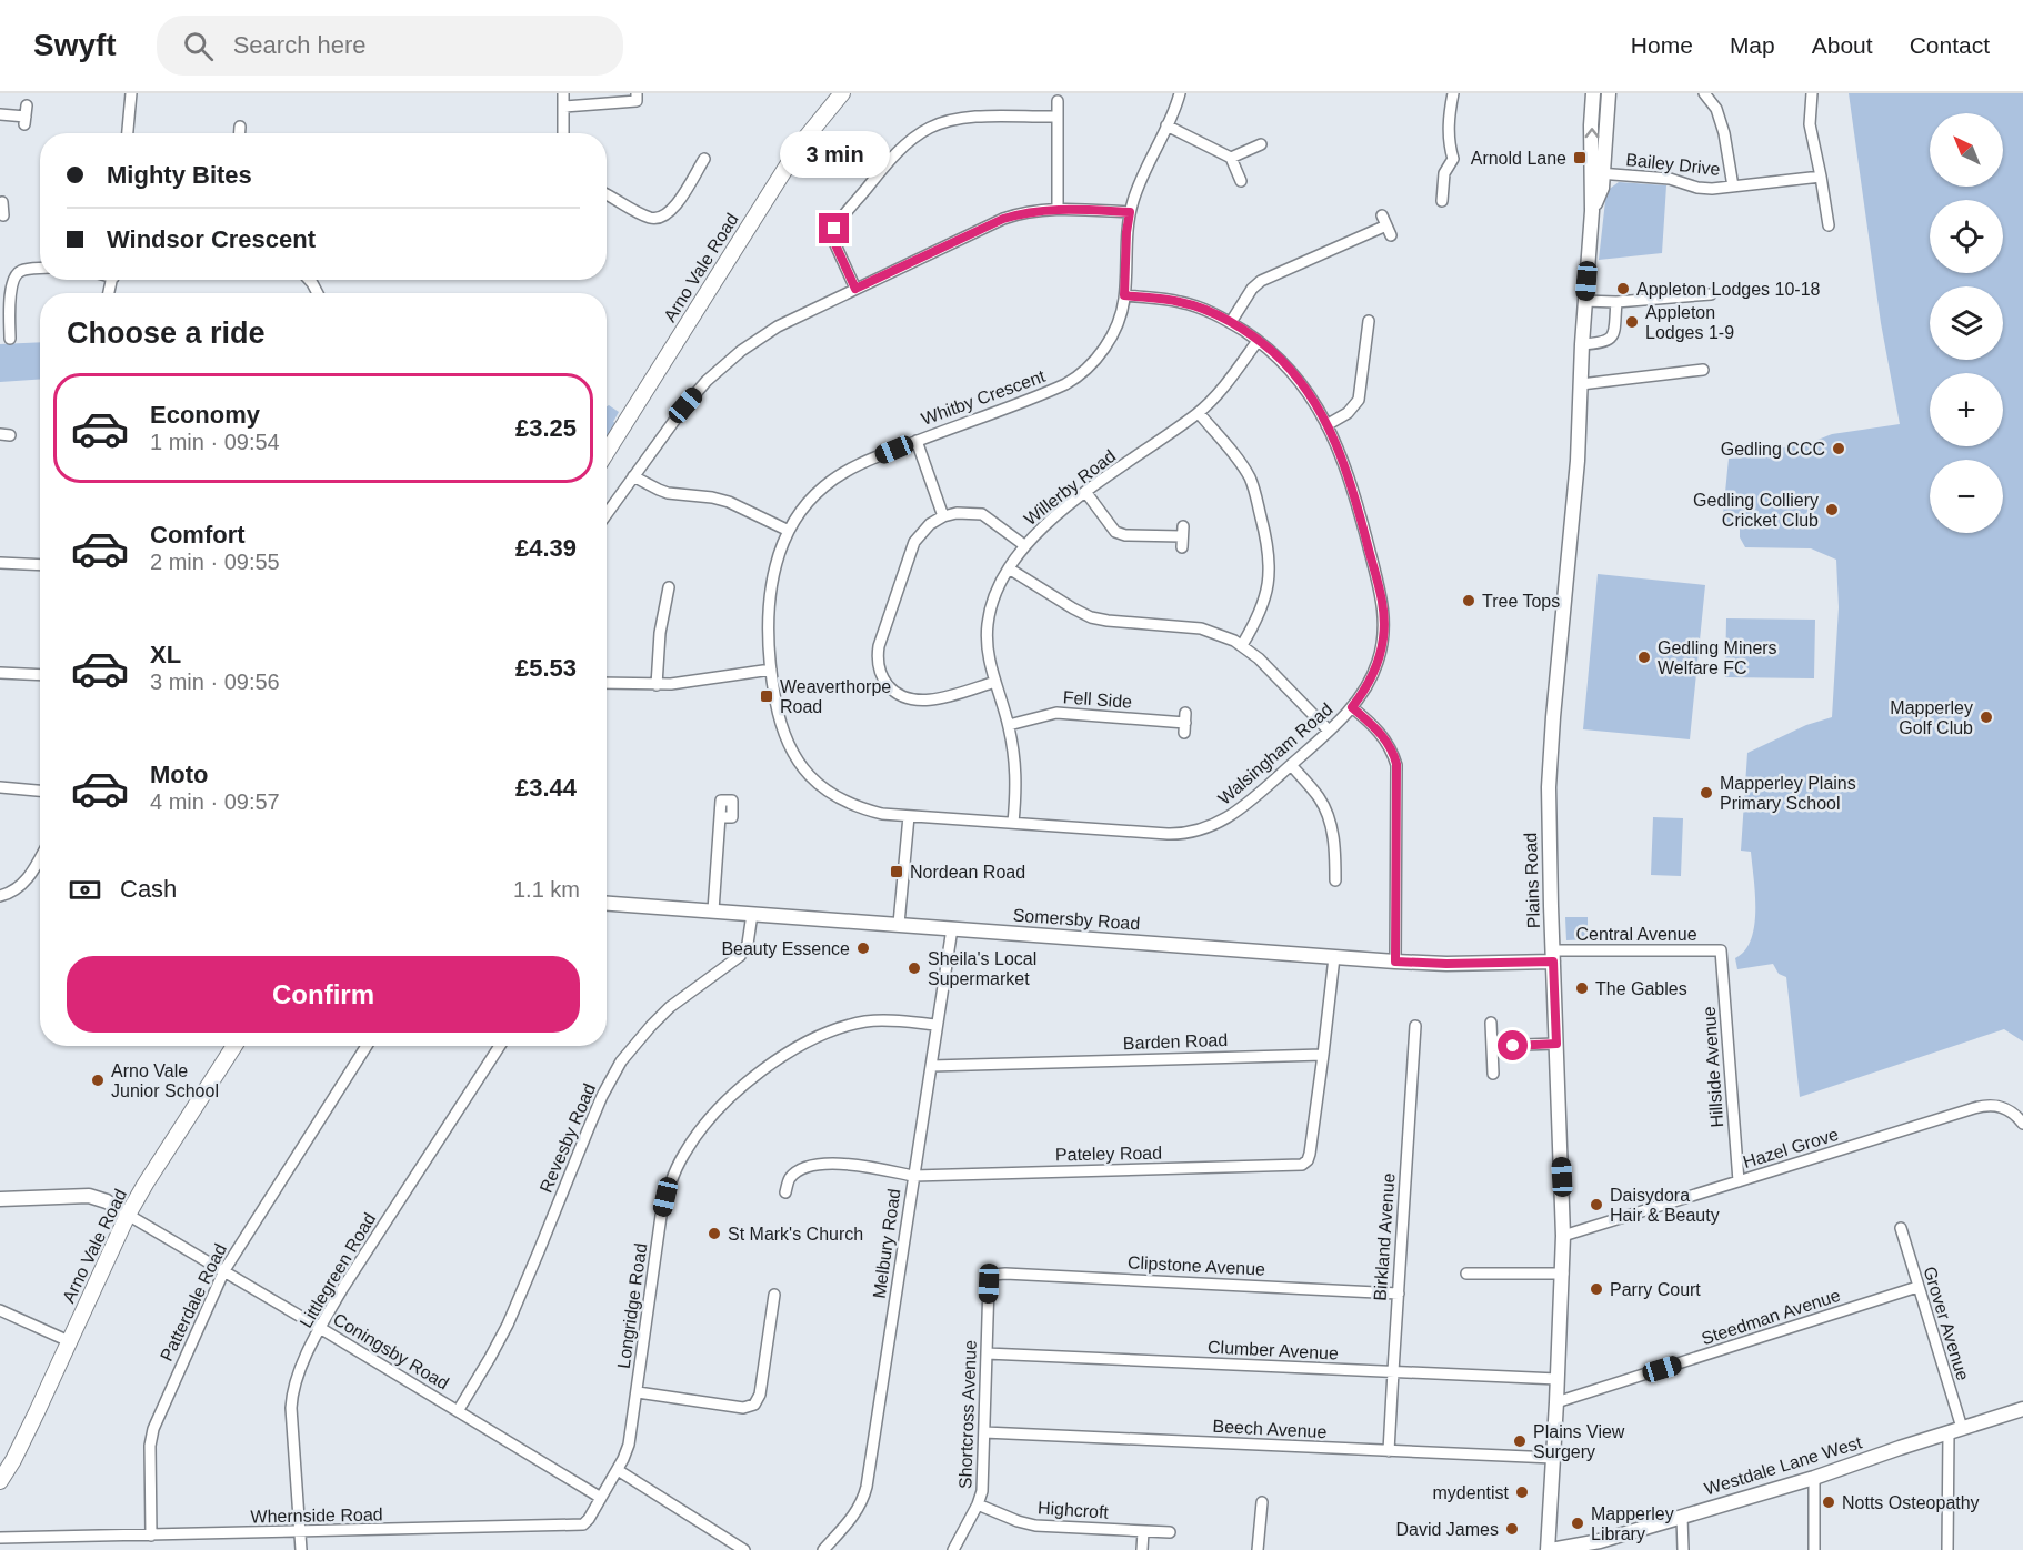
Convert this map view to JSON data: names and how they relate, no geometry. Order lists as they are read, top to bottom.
{
  "streets": {
    "main road": ["Arno Vale Road"],
    "street": [
      "Bailey Drive",
      "Whitby Crescent",
      "Willerby Road",
      "Fell Side",
      "Walsingham Road",
      "Plains Road",
      "Somersby Road",
      "Central Avenue",
      "Barden Road",
      "Hillside Avenue",
      "Revesby Road",
      "Hazel Grove",
      "Pateley Road",
      "Birkland Avenue",
      "Melbury Road",
      "Clipstone Avenue",
      "Littlegreen Road",
      "Patterdale Road",
      "Longridge Road",
      "Steedman Avenue",
      "Grover Avenue",
      "Clumber Avenue",
      "Coningsby Road",
      "Shortcross Avenue",
      "Beech Avenue",
      "Westdale Lane West",
      "Highcroft",
      "Whernside Road"
    ]
  },
  "crossings": [
    ["Bailey Drive", "Plains Road"],
    ["Arno Vale Road", "Coningsby Road"],
    ["Whitby Crescent", "Walsingham Road"],
    ["Willerby Road", "Fell Side"],
    ["Willerby Road", "Walsingham Road"],
    ["Plains Road", "Somersby Road"],
    ["Plains Road", "Central Avenue"],
    ["Plains Road", "Hazel Grove"],
    ["Plains Road", "Steedman Avenue"],
    ["Plains Road", "Clumber Avenue"],
    ["Plains Road", "Beech Avenue"],
    ["Plains Road", "Westdale Lane West"],
    ["Somersby Road", "Central Avenue"],
    ["Somersby Road", "Revesby Road"],
    ["Somersby Road", "Melbury Road"],
    ["Central Avenue", "Hillside Avenue"],
    ["Barden Road", "Pateley Road"],
    ["Barden Road", "Melbury Road"],
    ["Hillside Avenue", "Hazel Grove"],
    ["Revesby Road", "Coningsby Road"],
    ["Pateley Road", "Melbury Road"],
    ["Birkland Avenue", "Clipstone Avenue"],
    ["Birkland Avenue", "Clumber Avenue"],
    ["Birkland Avenue", "Beech Avenue"],
    ["Melbury Road", "Longridge Road"],
    ["Clipstone Avenue", "Shortcross Avenue"],
    ["Littlegreen Road", "Coningsby Road"],
    ["Littlegreen Road", "Whernside Road"],
    ["Patterdale Road", "Coningsby Road"],
    ["Patterdale Road", "Whernside Road"],
    ["Longridge Road", "Whernside Road"],
    ["Steedman Avenue", "Grover Avenue"],
    ["Grover Avenue", "Westdale Lane West"],
    ["Clumber Avenue", "Shortcross Avenue"],
    ["Coningsby Road", "Whernside Road"],
    ["Shortcross Avenue", "Beech Avenue"],
    ["Shortcross Avenue", "Highcroft"]
  ],
  "places": {
    "transit": ["Arnold Lane", "Weaverthorpe Road", "Nordean Road"],
    "other": [
      "Appleton Lodges 10-18",
      "Appleton Lodges 1-9",
      "Gedling CCC",
      "Gedling Colliery Cricket Club",
      "Tree Tops",
      "Gedling Miners Welfare FC",
      "Mapperley Golf Club",
      "Mapperley Plains Primary School",
      "Beauty Essence",
      "Sheila's Local Supermarket",
      "The Gables",
      "Arno Vale Junior School",
      "Daisydora Hair & Beauty",
      "St Mark's Church",
      "Parry Court",
      "Plains View Surgery",
      "mydentist",
      "Notts Osteopathy",
      "Mapperley Library",
      "David James"
    ]
  },
  "north": "top left",
  "page": {
    "header": "Swyft",
    "search": "Search here",
    "nav": [
      "Home",
      "Map",
      "About",
      "Contact"
    ],
    "map_buttons": ["+", "−"],
    "bubble": "3 min",
    "banner": ["Mighty Bites", "Windsor Crescent"],
    "heading": "Choose a ride",
    "list": [
      {
        "name": "Economy",
        "note": "1 min · 09:54",
        "value": "£3.25"
      },
      {
        "name": "Comfort",
        "note": "2 min · 09:55",
        "value": "£4.39"
      },
      {
        "name": "XL",
        "note": "3 min · 09:56",
        "value": "£5.53"
      },
      {
        "name": "Moto",
        "note": "4 min · 09:57",
        "value": "£3.44"
      }
    ],
    "pay": ["Cash", "1.1 km"],
    "buttons": "Confirm"
  }
}
